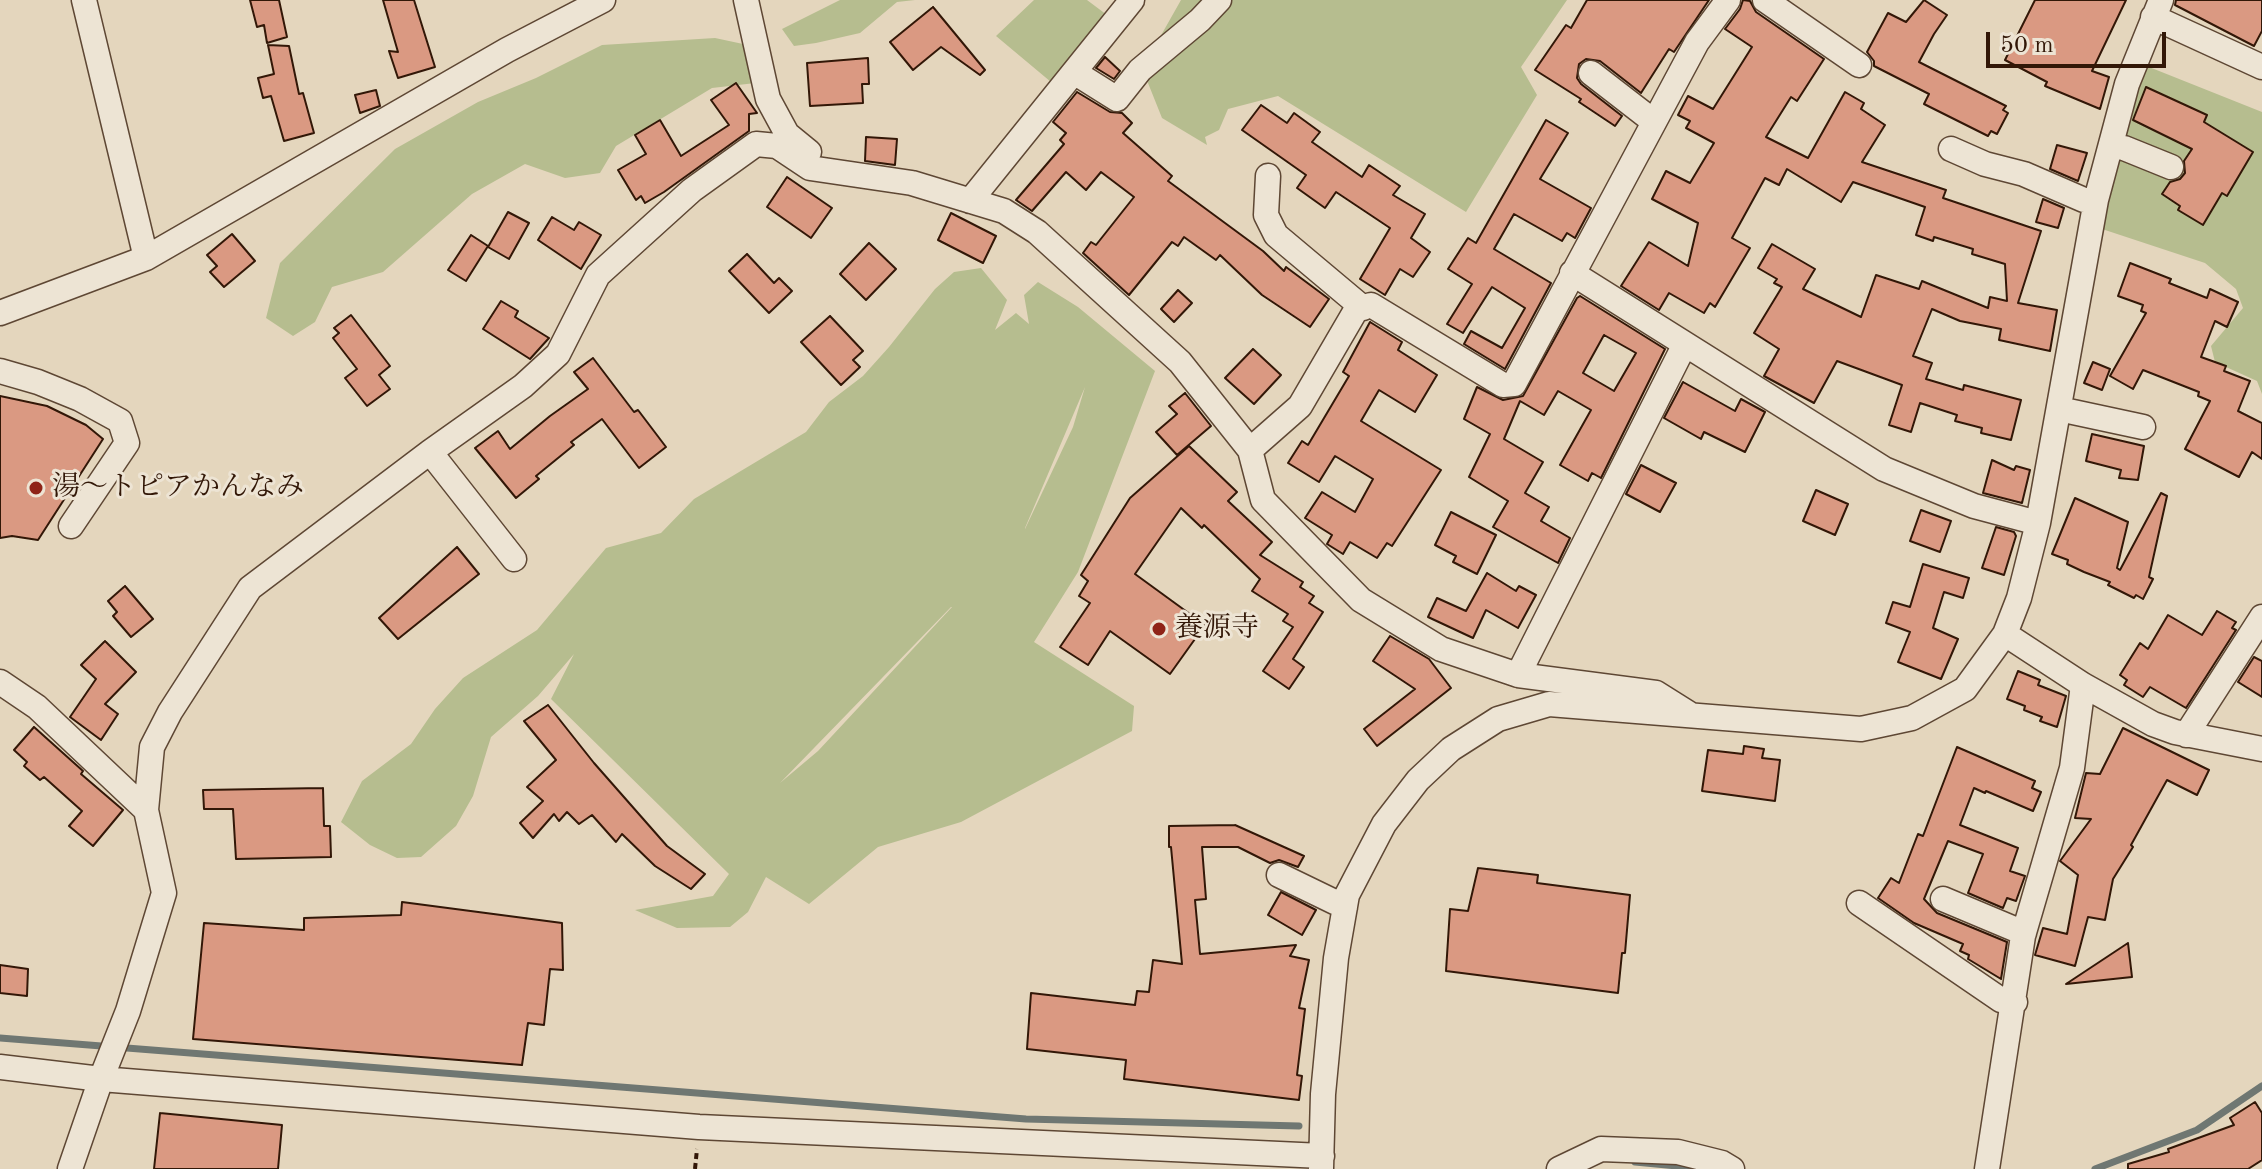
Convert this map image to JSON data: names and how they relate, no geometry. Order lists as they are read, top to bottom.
{
  "places": ["湯～トピアかんなみ", "養源寺"],
  "scale_bar": "50 m"
}
